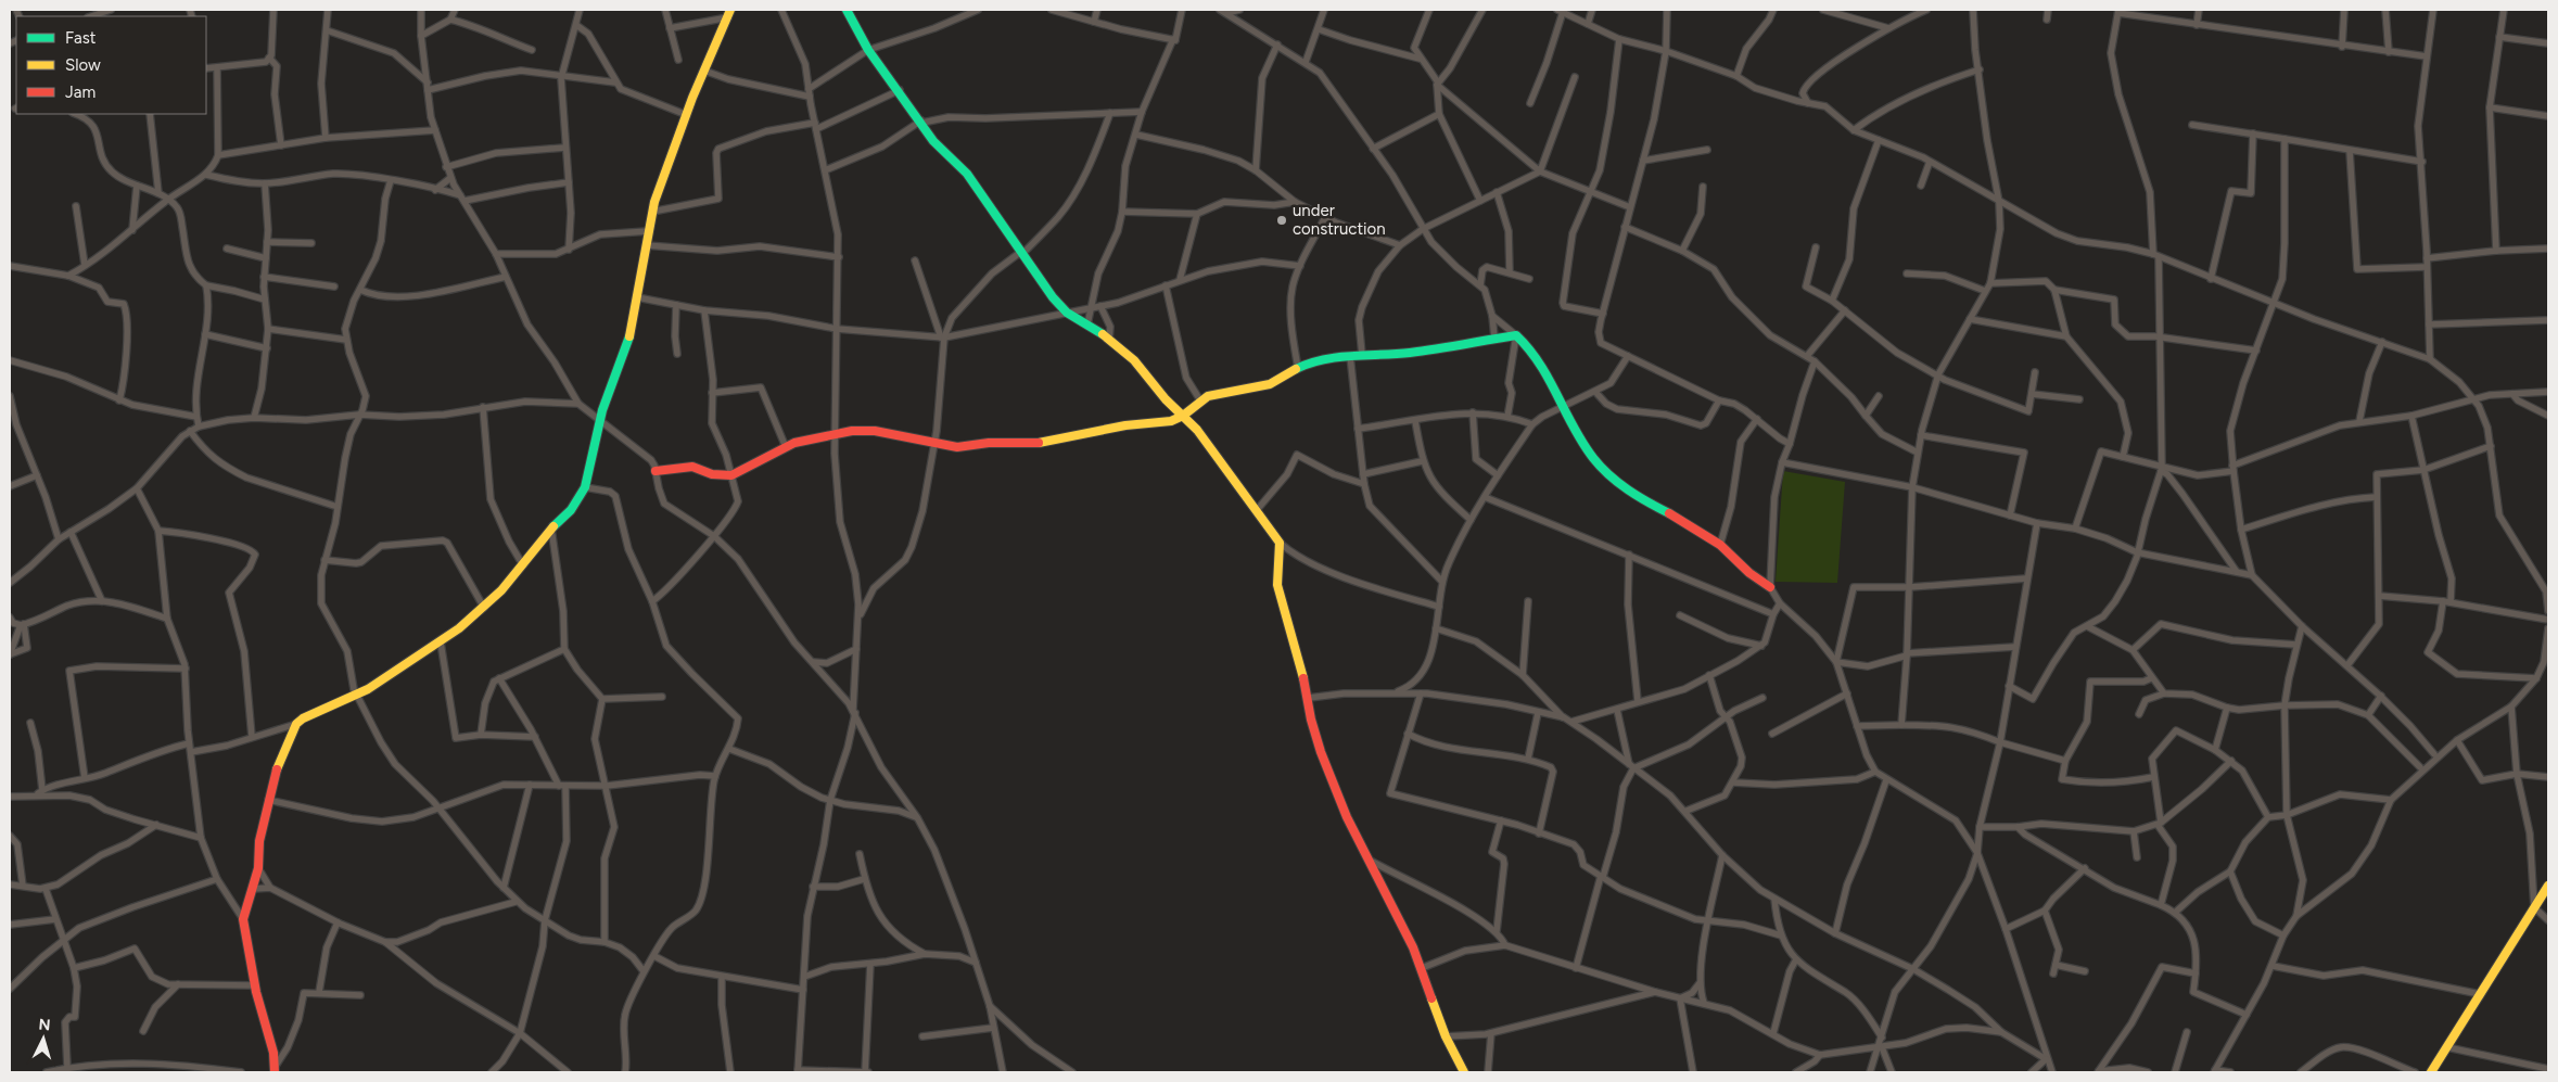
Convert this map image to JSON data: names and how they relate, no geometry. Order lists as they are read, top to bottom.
{
  "places": ["under construction"],
  "legend": ["Fast", "Slow", "Jam"],
  "north": "top"
}
